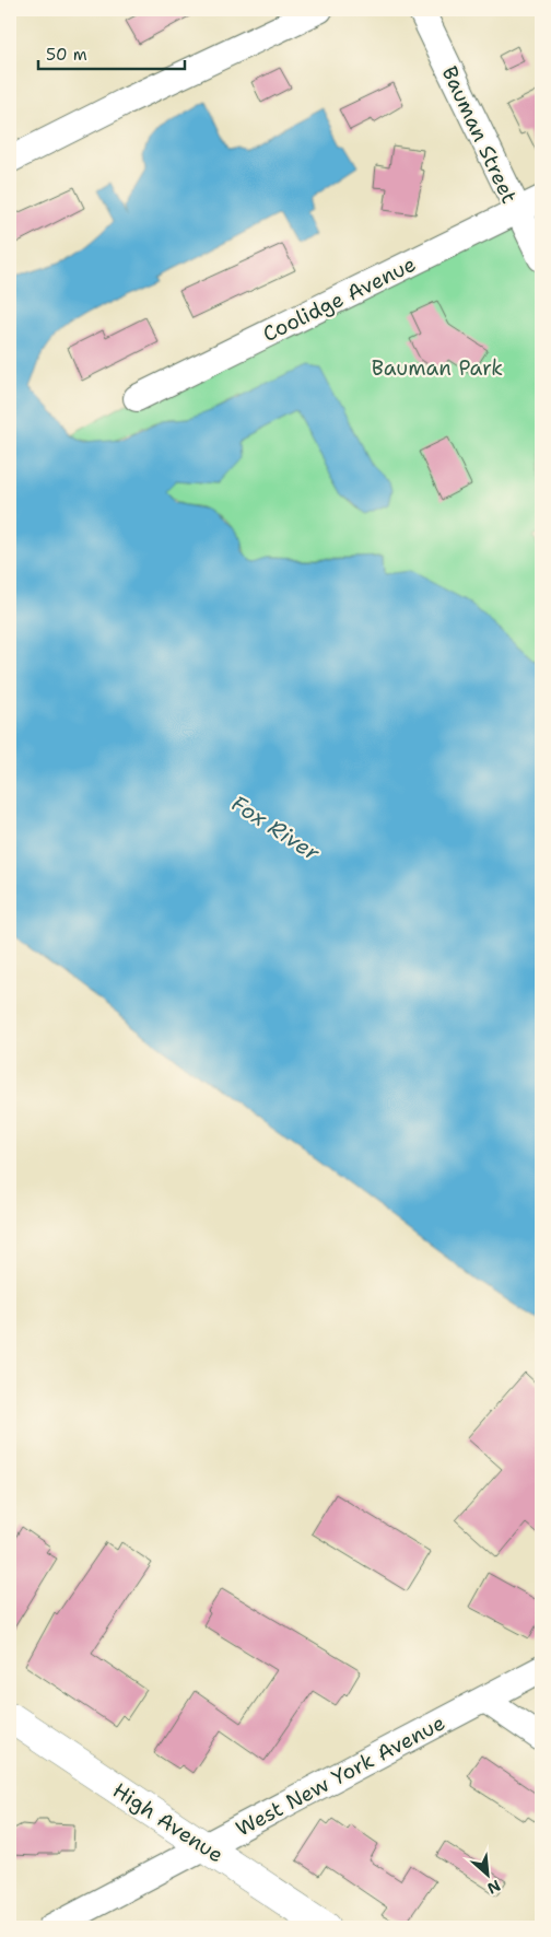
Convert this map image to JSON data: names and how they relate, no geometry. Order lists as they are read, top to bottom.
{
  "streets": {
    "main road": ["High Avenue"],
    "street": ["Bauman Street", "Coolidge Avenue", "West New York Avenue"]
  },
  "crossings": [
    ["Bauman Street", "Coolidge Avenue"],
    ["West New York Avenue", "High Avenue"]
  ],
  "water": ["Fox River"],
  "parks": ["Bauman Park"],
  "scale_bar": "50 m",
  "north": "bottom right"
}
